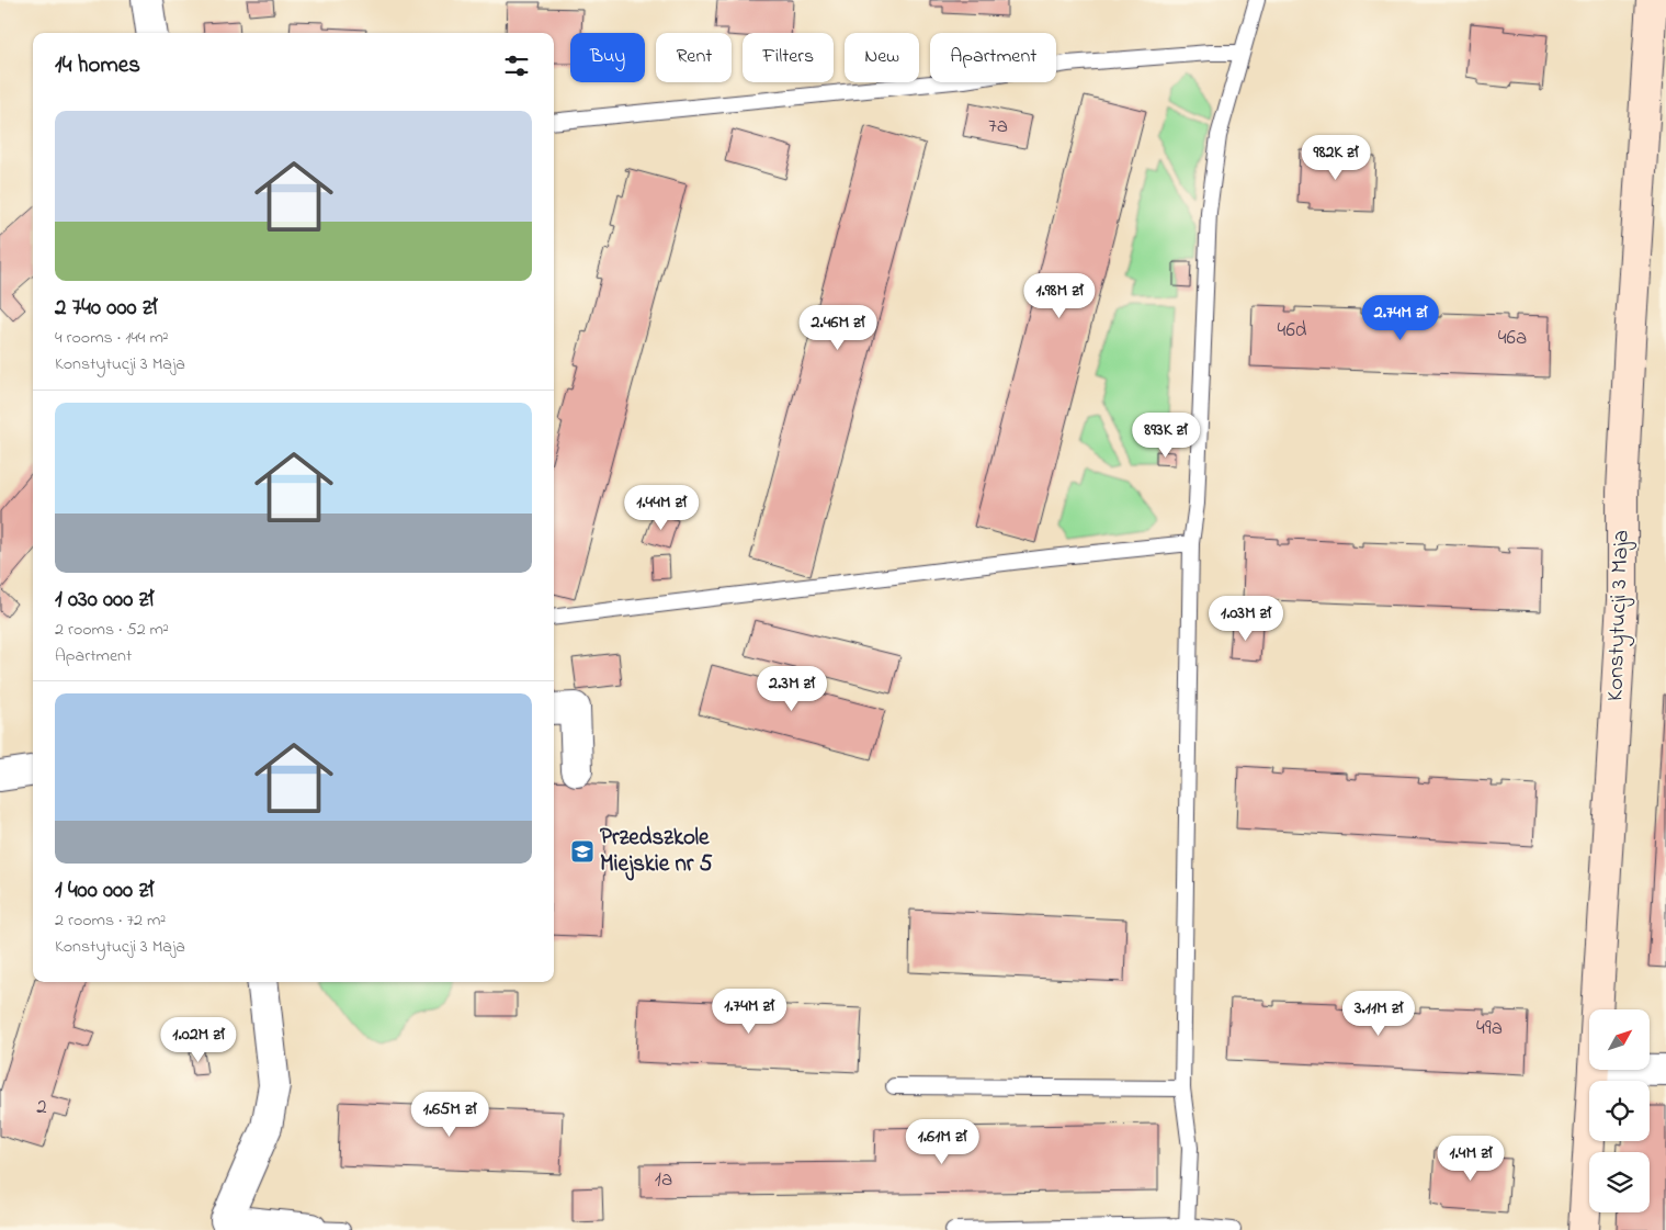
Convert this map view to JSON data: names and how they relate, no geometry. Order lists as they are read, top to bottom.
{
  "streets": {
    "street": ["Konstytucji 3 Maja"]
  },
  "places": {
    "school or university": ["Przedszkole Miejskie nr 5"]
  },
  "house_numbers": [
    "7a",
    "46d",
    "46a",
    "49a",
    "2",
    "1a"
  ],
  "north": "top right",
  "page": {
    "chip": [
      "Buy",
      "Rent",
      "Filters",
      "New",
      "Apartment"
    ],
    "heading": "14 homes",
    "list": [
      {
        "name": "2 740 000 zł",
        "note": "4 rooms · 144 m² · Konstytucji 3 Maja"
      },
      {
        "name": "1 030 000 zł",
        "note": "2 rooms · 52 m² · Apartment"
      },
      {
        "name": "1 400 000 zł",
        "note": "2 rooms · 72 m² · Konstytucji 3 Maja"
      }
    ],
    "price": [
      "982K zł",
      "1.98M zł",
      "2.74M zł",
      "2.46M zł",
      "893K zł",
      "1.44M zł",
      "1.03M zł",
      "2.3M zł",
      "1.74M zł",
      "3.11M zł",
      "1.02M zł",
      "1.65M zł",
      "1.61M zł",
      "1.4M zł"
    ]
  }
}
